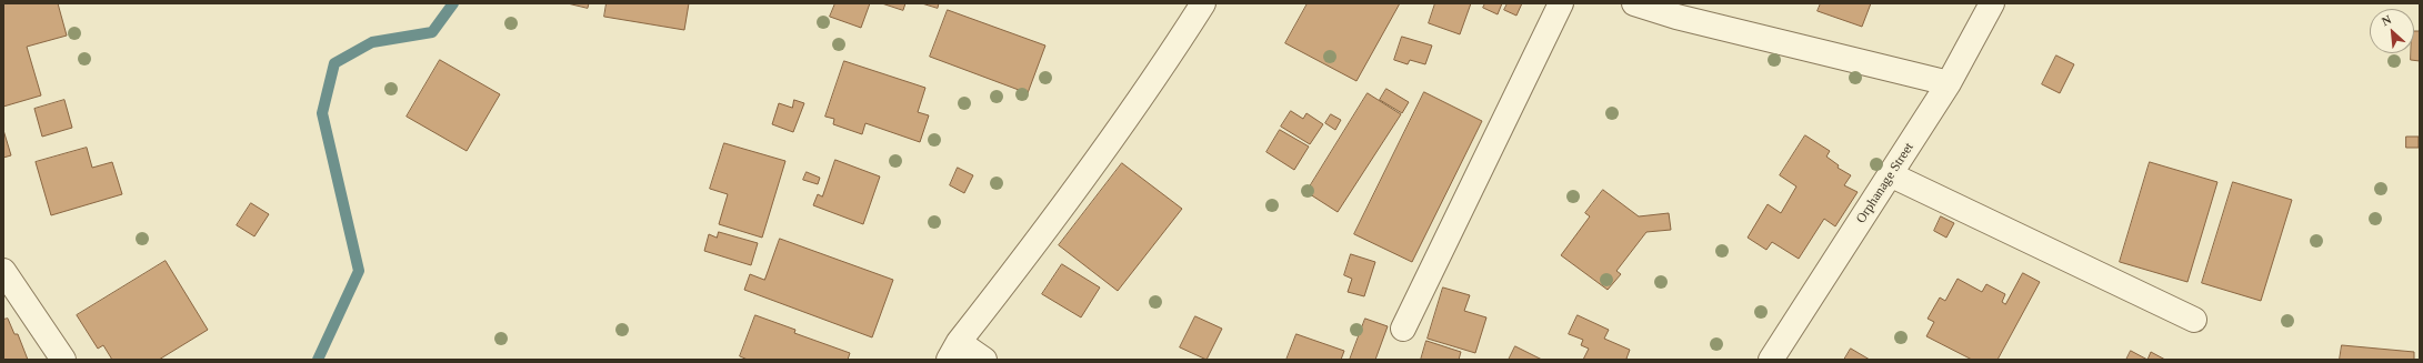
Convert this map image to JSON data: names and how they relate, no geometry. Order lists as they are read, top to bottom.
{
  "streets": {
    "street": ["Orphanage Street"]
  },
  "north": "top left"
}
